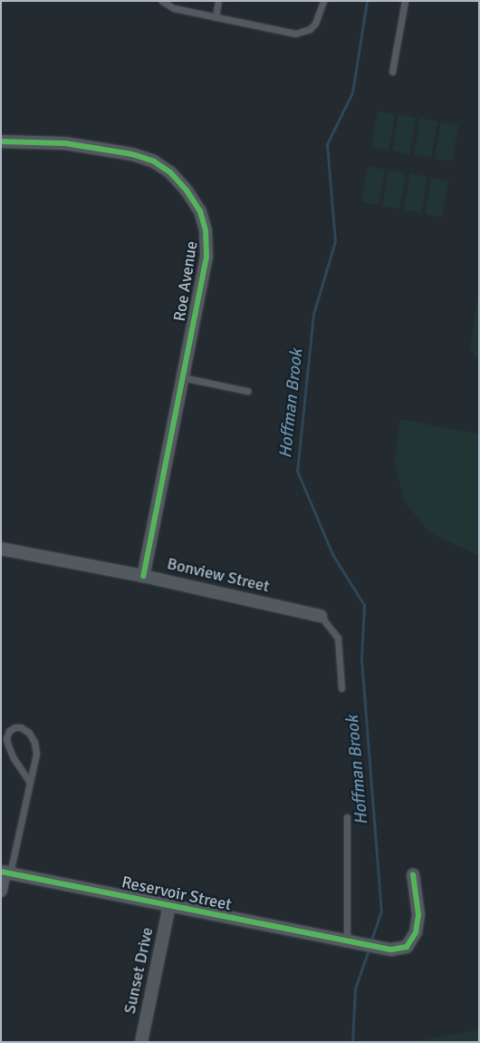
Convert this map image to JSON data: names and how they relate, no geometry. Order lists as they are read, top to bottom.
{
  "streets": {
    "street": [
      "Roe Avenue",
      "Bonview Street",
      "Reservoir Street",
      "Sunset Drive"
    ]
  },
  "crossings": [
    ["Roe Avenue", "Bonview Street"],
    ["Reservoir Street", "Sunset Drive"]
  ],
  "water": ["Hoffman Brook"]
}
